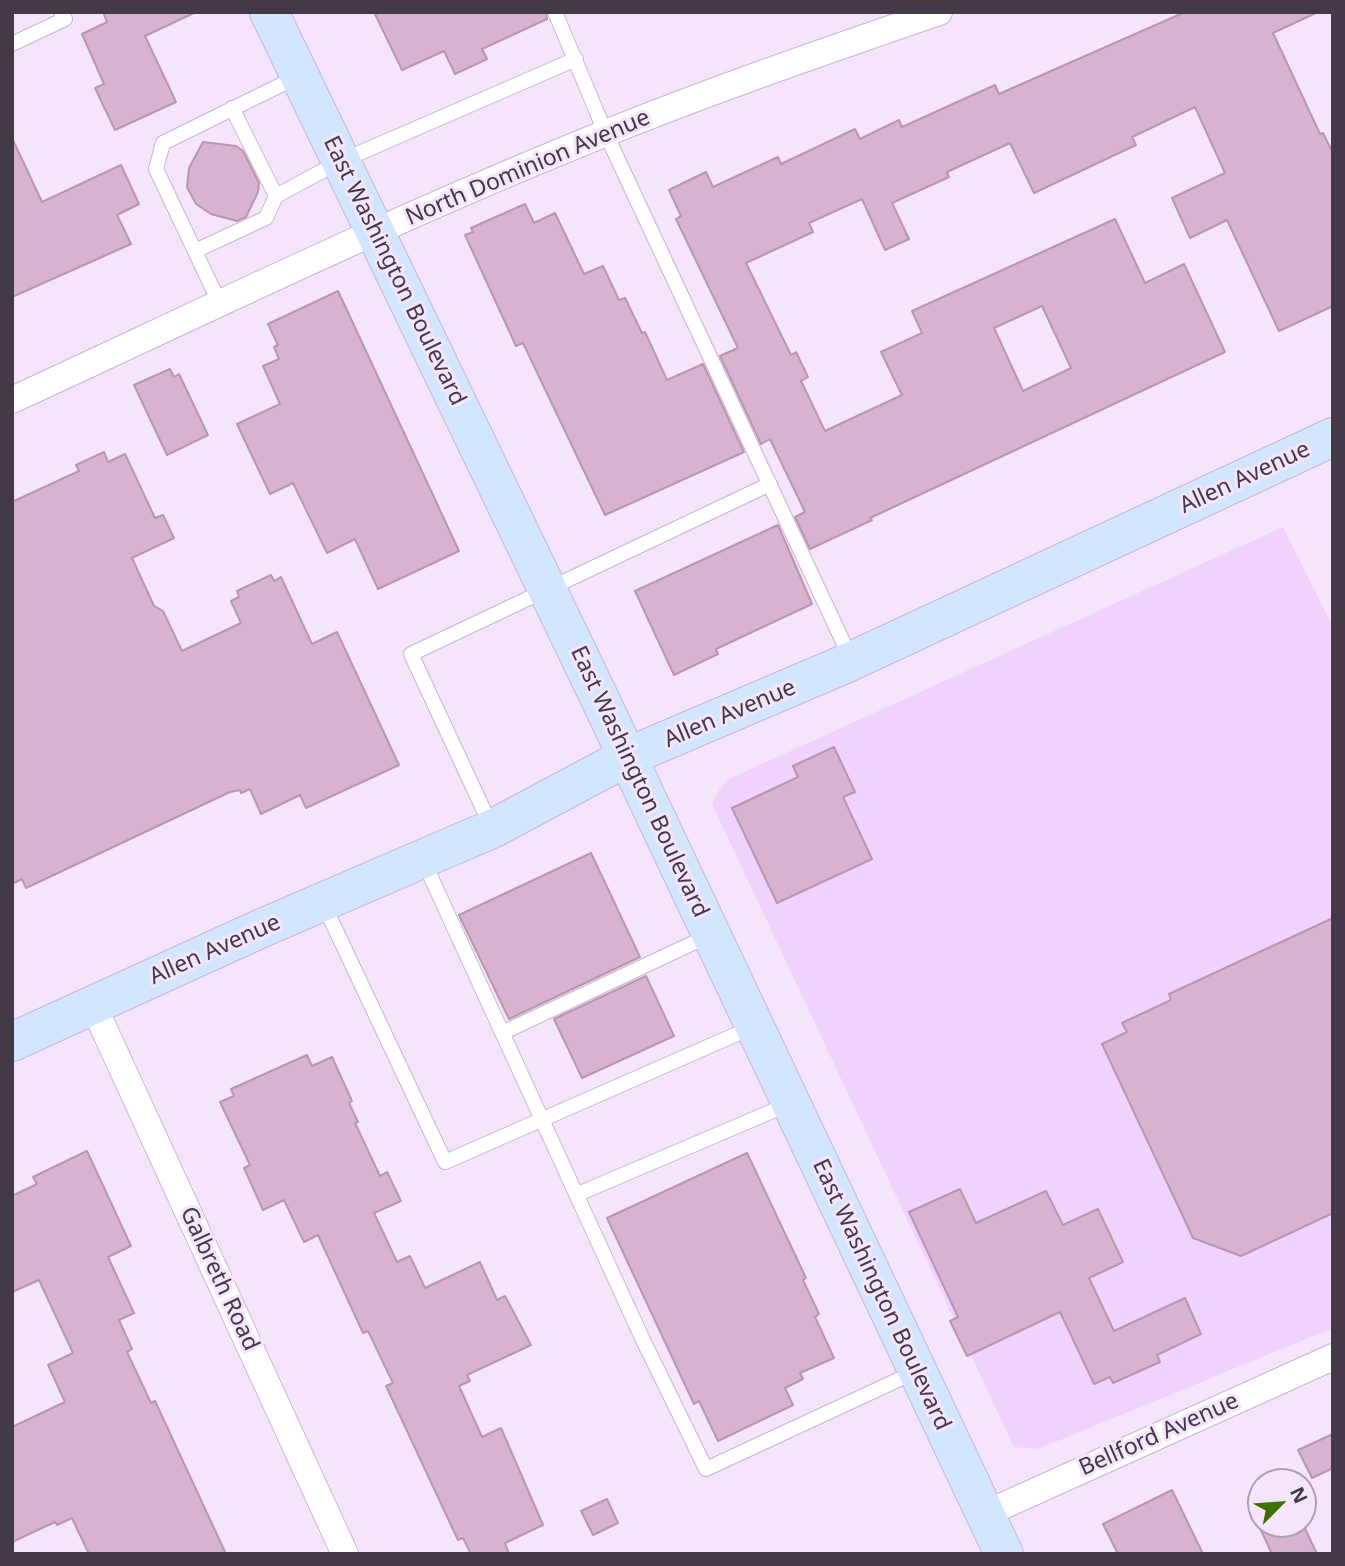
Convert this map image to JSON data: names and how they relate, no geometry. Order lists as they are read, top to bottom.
{
  "streets": {
    "main road": ["East Washington Boulevard", "Allen Avenue"],
    "street": ["North Dominion Avenue", "Galbreth Road", "Bellford Avenue"]
  },
  "crossings": [
    ["North Dominion Avenue", "East Washington Boulevard"],
    ["East Washington Boulevard", "Allen Avenue"],
    ["East Washington Boulevard", "Bellford Avenue"],
    ["Allen Avenue", "Galbreth Road"]
  ],
  "north": "top right"
}
